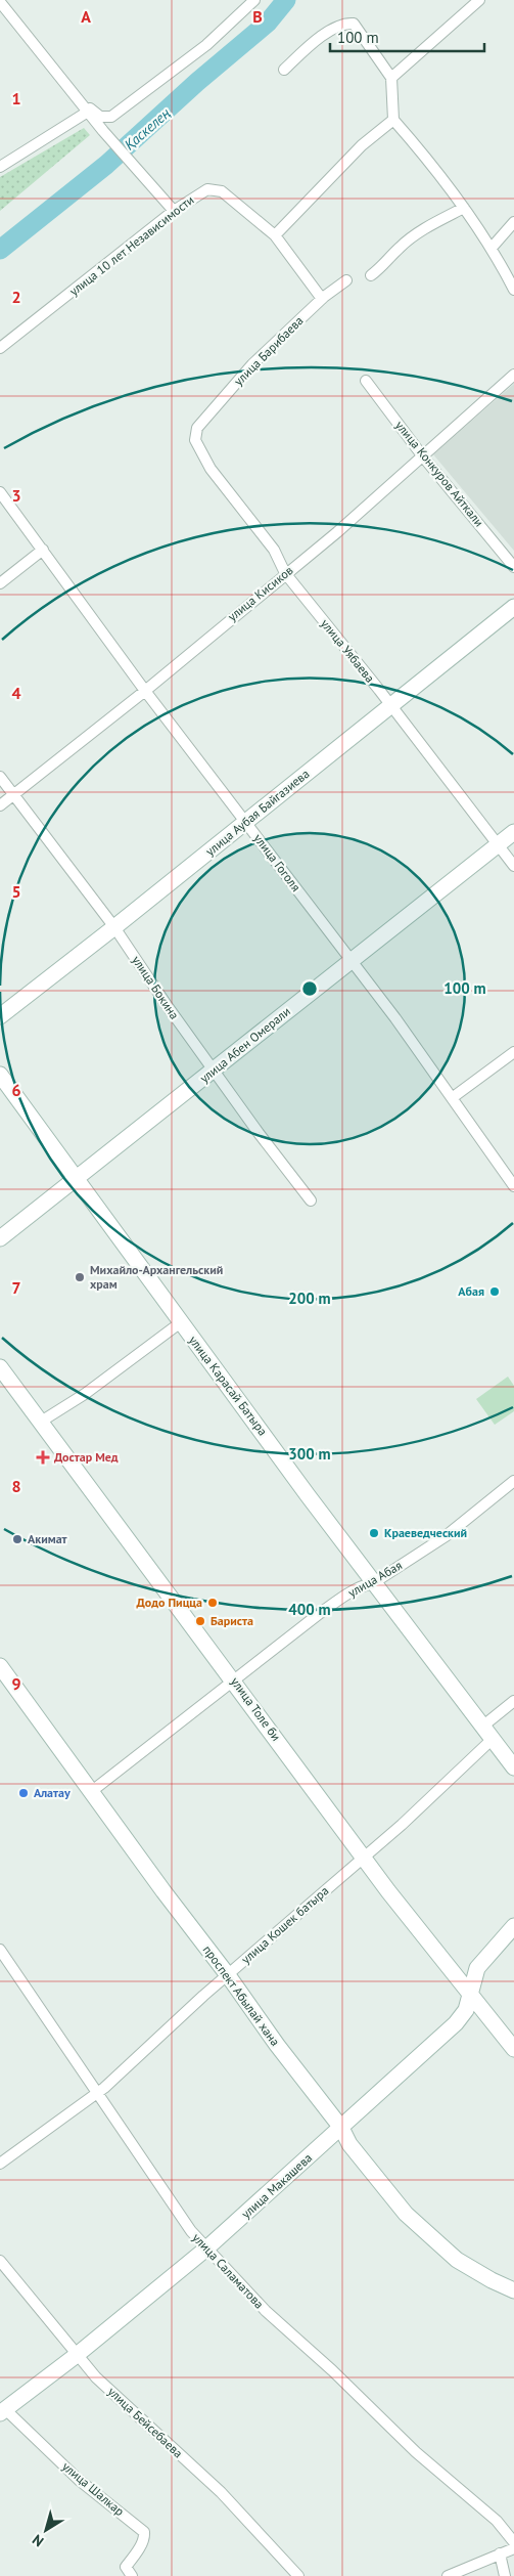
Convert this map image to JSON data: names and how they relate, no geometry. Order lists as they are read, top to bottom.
{
  "streets": {
    "main road": [
      "улица Аубая Байгазиева",
      "улица Абен Омерали",
      "улица Карасай Батыра",
      "улица Толе би",
      "проспект Абылай хана",
      "улица Макашева"
    ],
    "street": [
      "улица 10 лет Независимости",
      "улица Барибаева",
      "улица Конкуров Айткали",
      "улица Кисиков",
      "улица Уябаева",
      "улица Гоголя",
      "улица Бокина",
      "улица Абая",
      "улица Кошек батыра",
      "улица Саламатова",
      "улица Бейсебаева",
      "улица Шалкар"
    ]
  },
  "crossings": [
    ["улица Барибаева", "улица Уябаева"],
    ["улица Конкуров Айткали", "улица Кисиков"],
    ["улица Кисиков", "улица Уябаева"],
    ["улица Кисиков", "улица Гоголя"],
    ["улица Кисиков", "улица Бокина"],
    ["улица Уябаева", "улица Аубая Байгазиева"],
    ["улица Уябаева", "улица Абен Омерали"],
    ["улица Аубая Байгазиева", "улица Гоголя"],
    ["улица Аубая Байгазиева", "улица Бокина"],
    ["улица Гоголя", "улица Абен Омерали"],
    ["улица Бокина", "улица Абен Омерали"],
    ["улица Абен Омерали", "улица Карасай Батыра"],
    ["улица Карасай Батыра", "улица Абая"],
    ["улица Карасай Батыра", "улица Кошек батыра"],
    ["улица Абая", "улица Толе би"],
    ["улица Абая", "проспект Абылай хана"],
    ["улица Толе би", "улица Кошек батыра"],
    ["улица Толе би", "улица Макашева"],
    ["улица Кошек батыра", "проспект Абылай хана"],
    ["улица Кошек батыра", "улица Саламатова"],
    ["проспект Абылай хана", "улица Макашева"],
    ["улица Макашева", "улица Саламатова"],
    ["улица Макашева", "улица Бейсебаева"],
    ["улица Макашева", "улица Шалкар"]
  ],
  "water": ["Қаскелең"],
  "places": {
    "other": [
      "Михайло-Архангельский храм",
      "Абая",
      "Краеведческий",
      "Акимат",
      "Додо Пицца",
      "Бариста",
      "Алатау"
    ],
    "health": ["Достар Мед"]
  },
  "scale_bar": "100 m",
  "north": "bottom left",
  "grid": {
    "columns": ["A", "B"],
    "rows": [
      "1",
      "2",
      "3",
      "4",
      "5",
      "6",
      "7",
      "8",
      "9"
    ]
  },
  "rings": [
    "100 m",
    "200 m",
    "300 m",
    "400 m"
  ]
}
